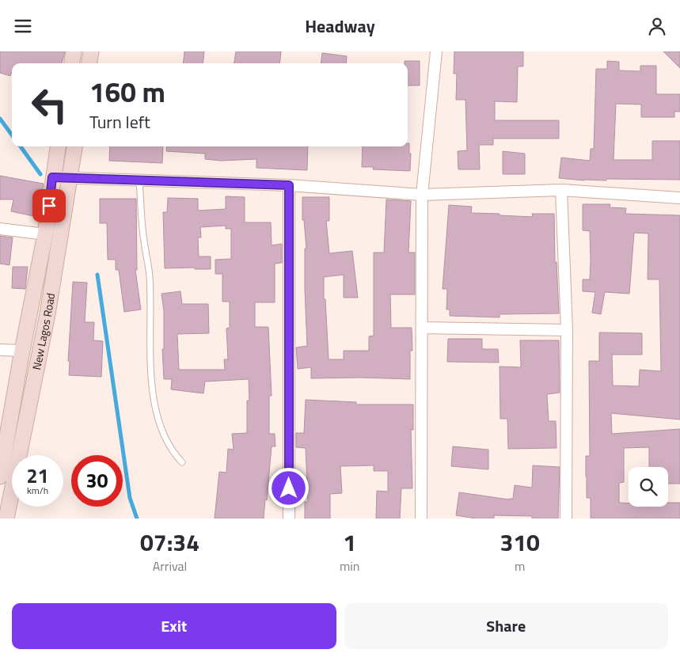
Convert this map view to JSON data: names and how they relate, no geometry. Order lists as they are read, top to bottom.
{
  "streets": {
    "main road": ["New Lagos Road"]
  },
  "page": {
    "header": "Headway",
    "turn": ["160 m", "Turn left"],
    "speed": "21 km/h",
    "limit": "30",
    "eta": [
      "07:34",
      "Arrival",
      "1",
      "min",
      "310",
      "m"
    ],
    "buttons": ["Exit", "Share"]
  }
}
